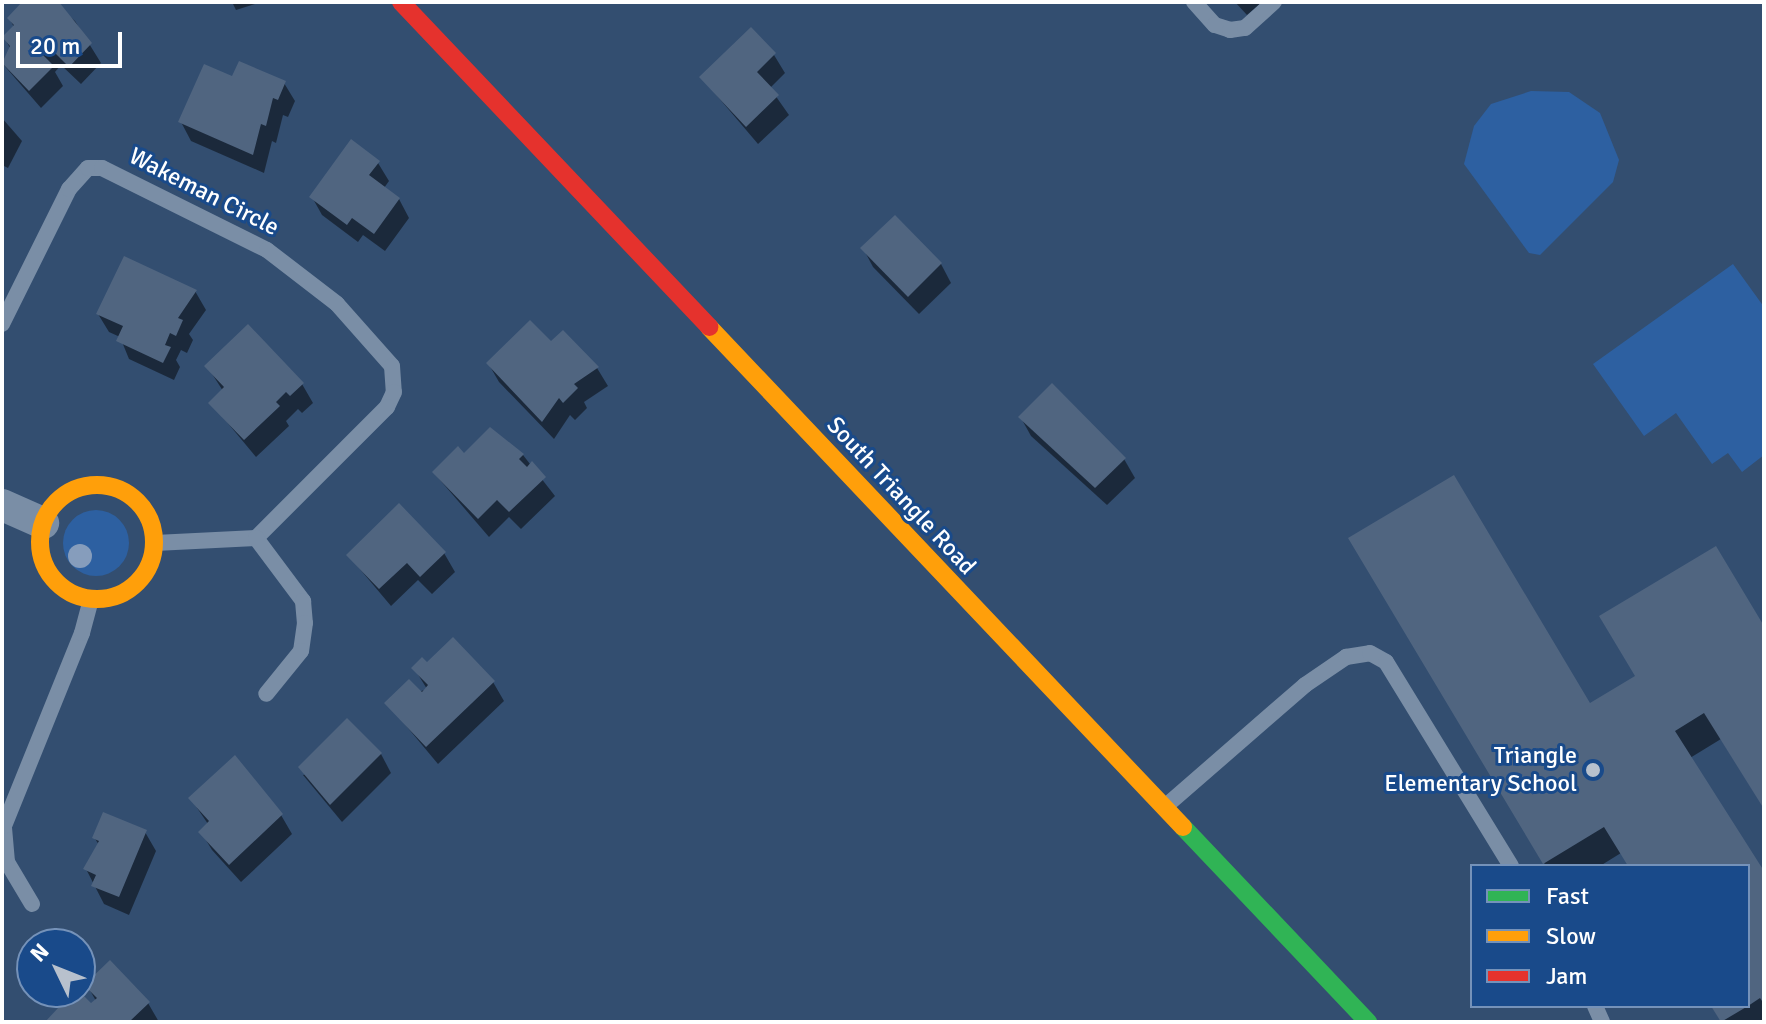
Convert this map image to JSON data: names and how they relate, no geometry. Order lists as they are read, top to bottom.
{
  "streets": {
    "street": ["South Triangle Road"],
    "lane": ["Wakeman Circle"]
  },
  "places": ["Triangle Elementary School"],
  "legend": ["Fast", "Slow", "Jam"],
  "scale_bar": "20 m",
  "north": "top left"
}
